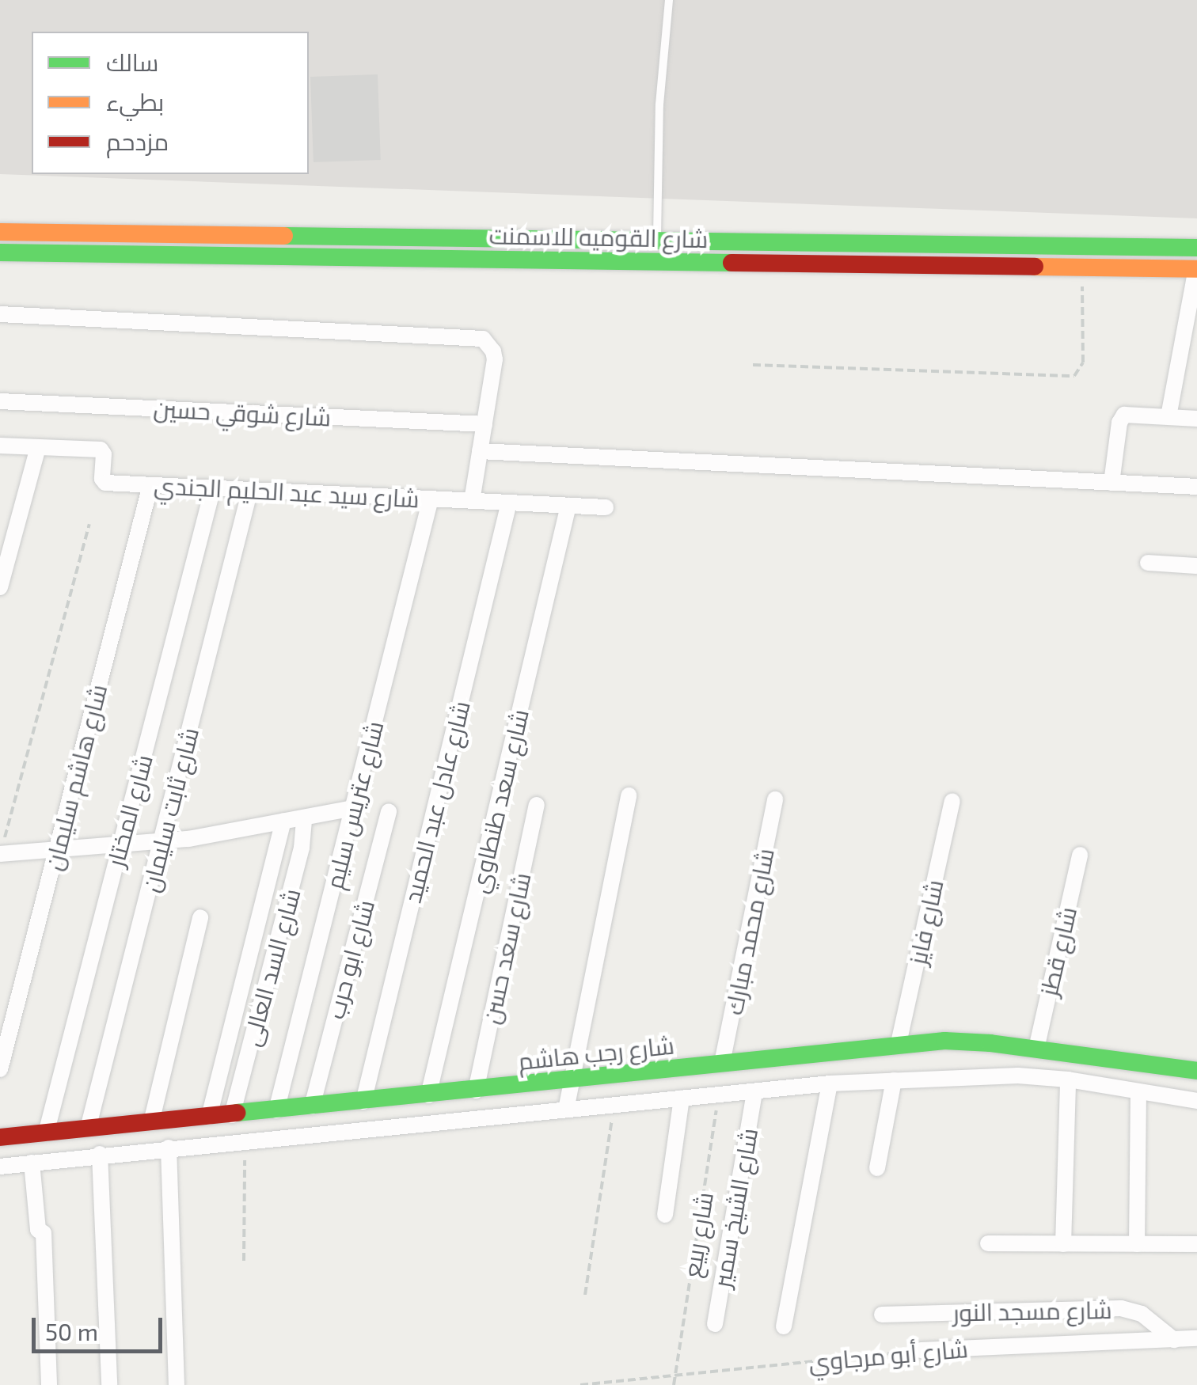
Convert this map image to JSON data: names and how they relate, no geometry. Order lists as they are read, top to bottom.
{
  "streets": {
    "main road": ["شارع القوميه للاسمنت", "شارع رجب هاشم"],
    "street": [
      "شارع شوقي حسين",
      "شارع سيد عبد الحليم الجندي",
      "شارع هاشم سليمان",
      "شارع سعد طنطاوي",
      "شارع عادل عبد الحميد",
      "شارع عتريس سليم",
      "شارع ثابت سليمان",
      "شارع المختار",
      "شارع فايز",
      "شارع محمد مبارك",
      "شارع سعد حسن",
      "شارع قطز",
      "شارع ابو حرب",
      "شارع السد العالى",
      "شارع الشيخ سمير",
      "شارع مسجد النور",
      "شارع أبو مرجاوي"
    ],
    "path": ["شارع ربيع"]
  },
  "crossings": [
    ["شارع سيد عبد الحليم الجندي", "شارع هاشم سليمان"],
    ["شارع سيد عبد الحليم الجندي", "شارع سعد طنطاوي"],
    ["شارع سيد عبد الحليم الجندي", "شارع عادل عبد الحميد"],
    ["شارع سيد عبد الحليم الجندي", "شارع عتريس سليم"],
    ["شارع سيد عبد الحليم الجندي", "شارع ثابت سليمان"],
    ["شارع سيد عبد الحليم الجندي", "شارع المختار"],
    ["شارع سعد طنطاوي", "شارع رجب هاشم"],
    ["شارع عادل عبد الحميد", "شارع رجب هاشم"],
    ["شارع عتريس سليم", "شارع رجب هاشم"],
    ["شارع ثابت سليمان", "شارع رجب هاشم"],
    ["شارع المختار", "شارع رجب هاشم"],
    ["شارع فايز", "شارع رجب هاشم"],
    ["شارع محمد مبارك", "شارع رجب هاشم"],
    ["شارع سعد حسن", "شارع رجب هاشم"],
    ["شارع قطز", "شارع رجب هاشم"],
    ["شارع ابو حرب", "شارع رجب هاشم"],
    ["شارع السد العالى", "شارع رجب هاشم"],
    ["شارع ربيع", "شارع أبو مرجاوي"],
    ["شارع مسجد النور", "شارع أبو مرجاوي"]
  ],
  "legend": ["سالك", "بطيء", "مزدحم"],
  "scale_bar": "50 m"
}
